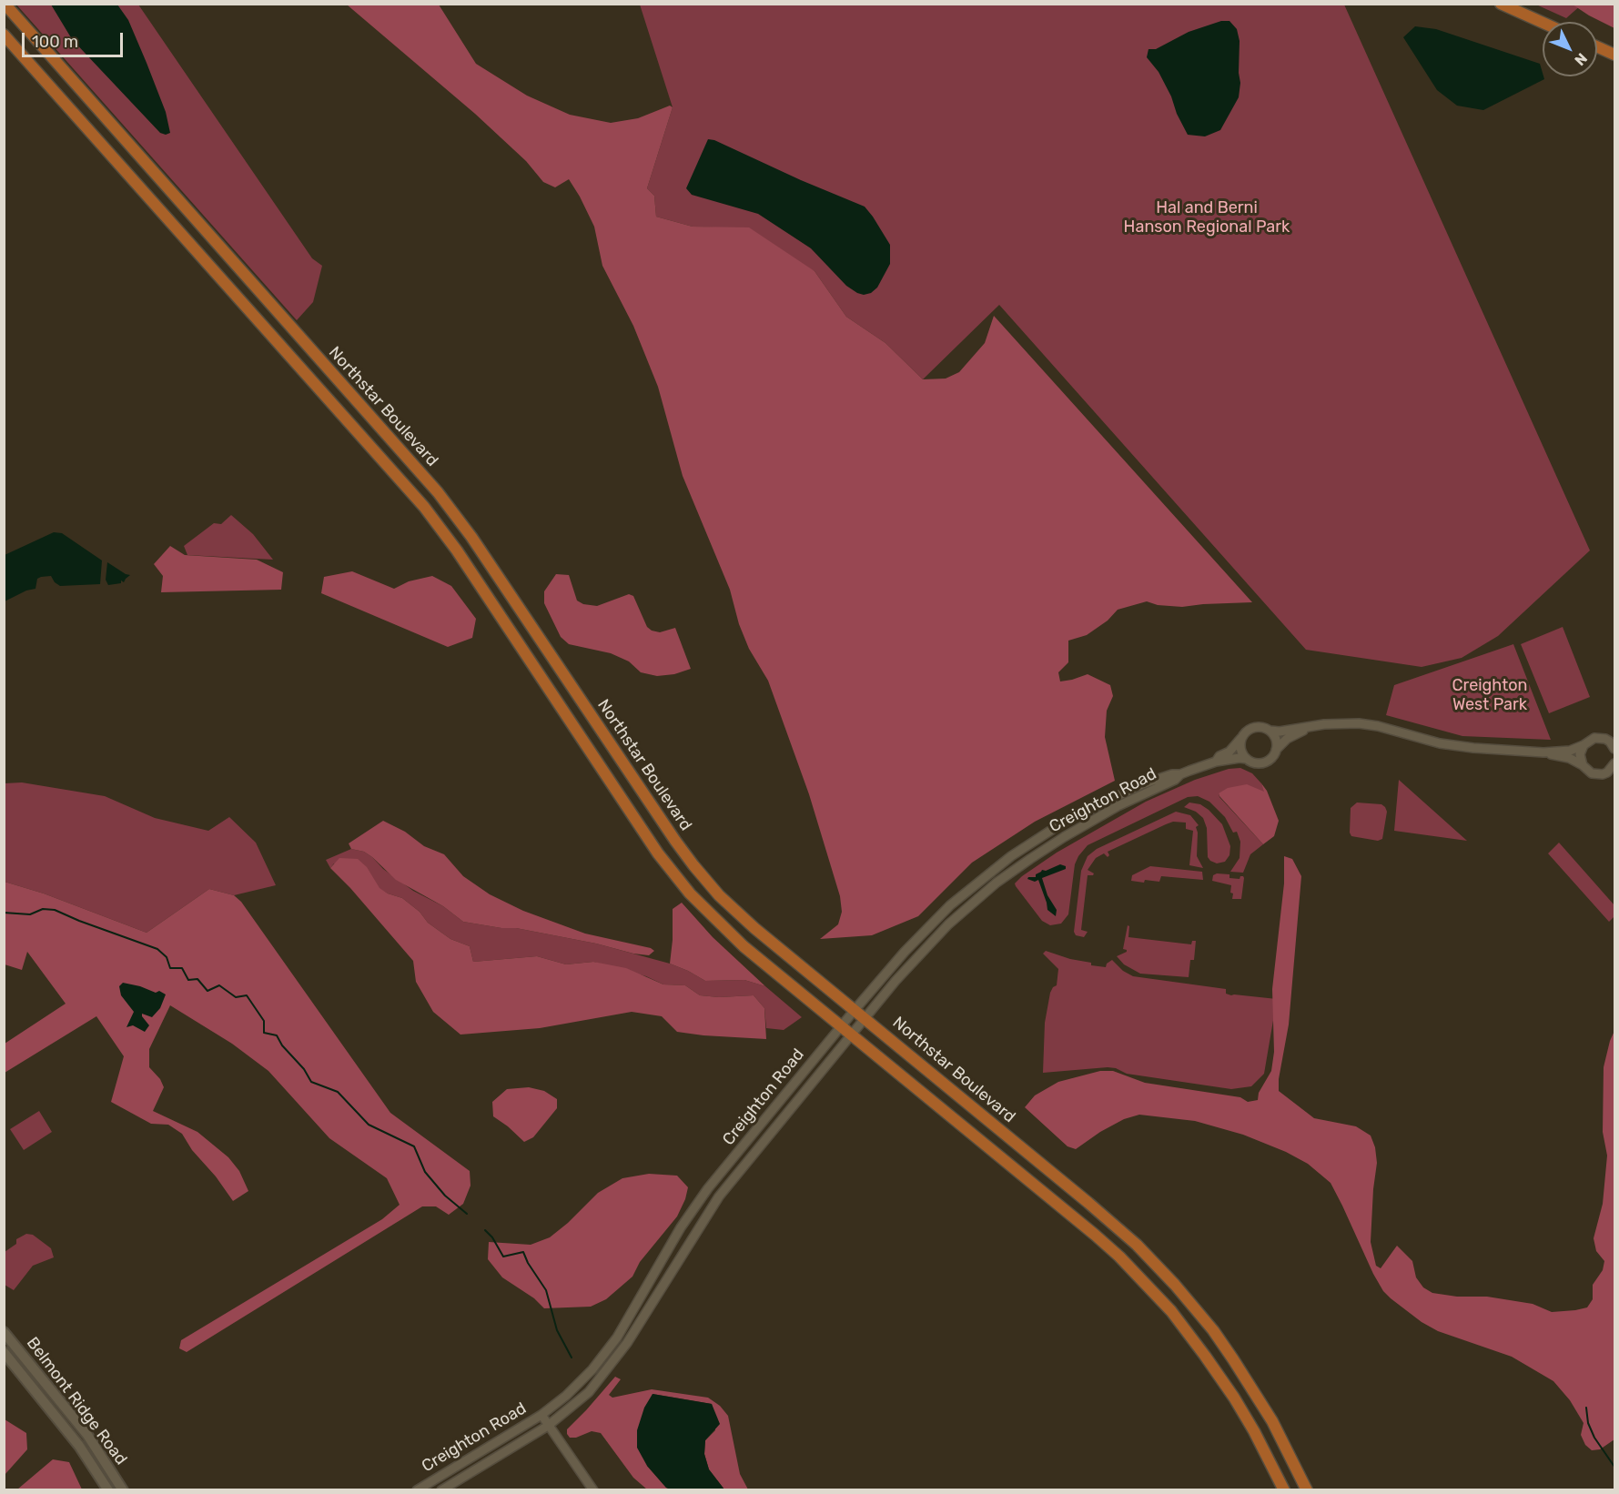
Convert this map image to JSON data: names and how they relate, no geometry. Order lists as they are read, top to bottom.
{
  "streets": {
    "main road": ["Northstar Boulevard", "Belmont Ridge Road"],
    "street": ["Creighton Road"]
  },
  "crossings": [
    ["Northstar Boulevard", "Creighton Road"]
  ],
  "parks": ["Hal and Berni Hanson Regional Park", "Creighton West Park"],
  "scale_bar": "100 m",
  "north": "bottom right"
}
